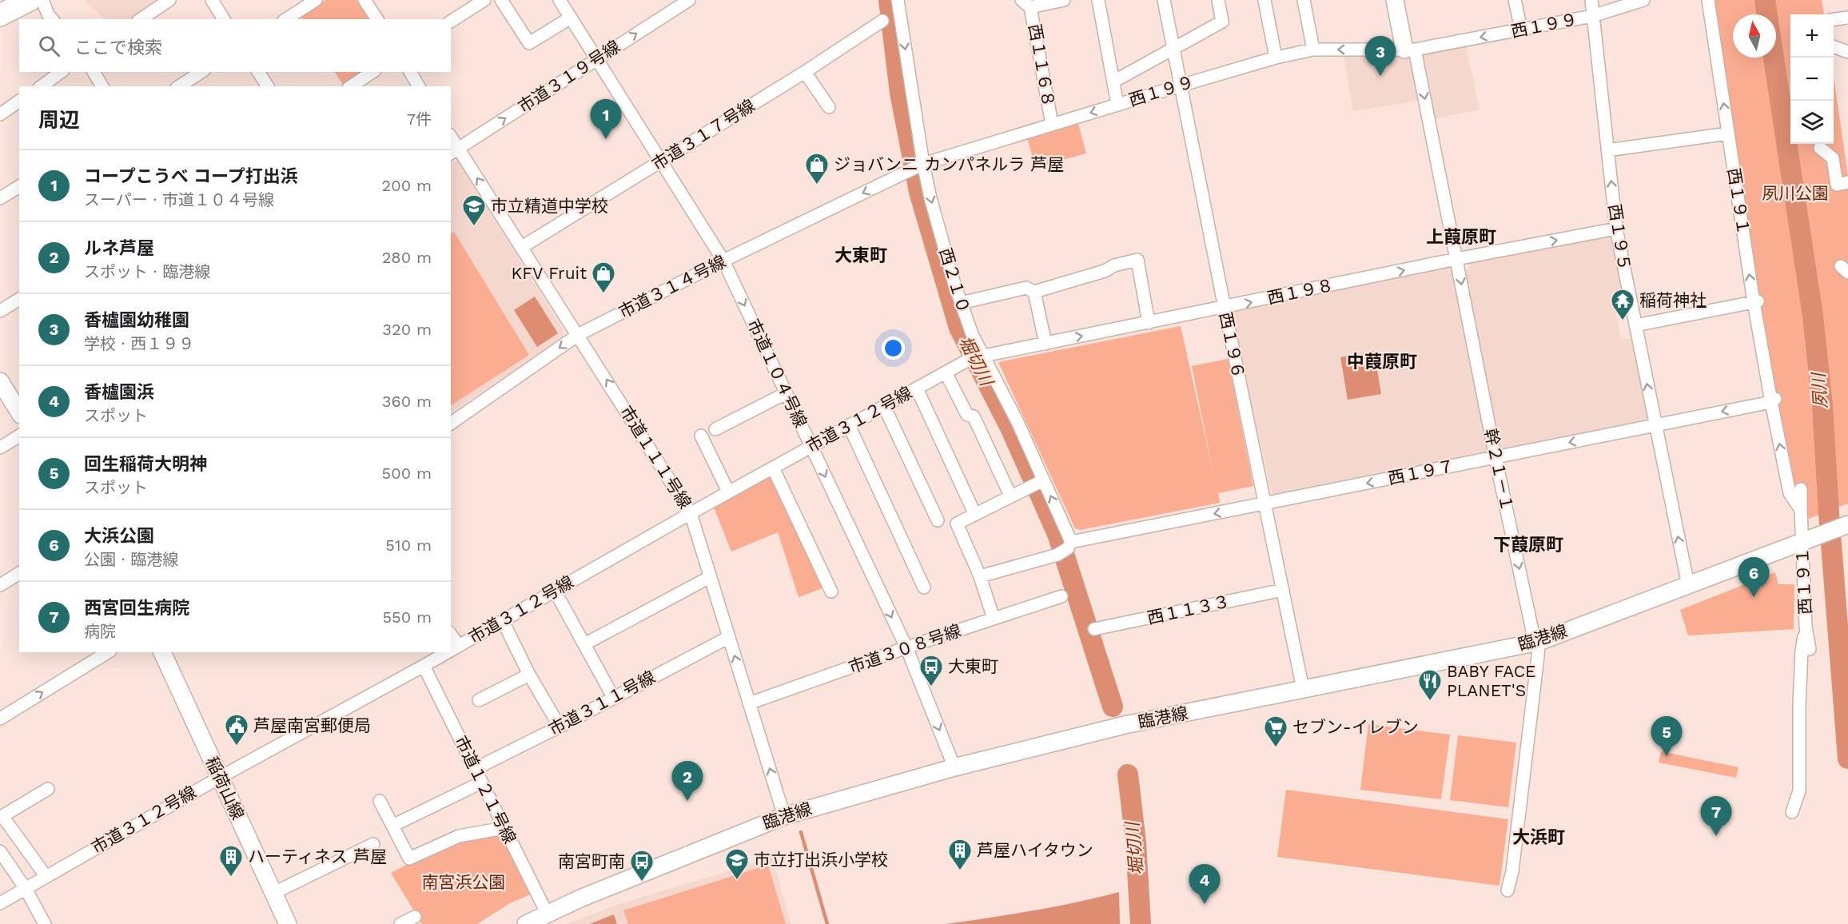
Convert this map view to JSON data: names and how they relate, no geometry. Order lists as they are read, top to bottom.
{
  "streets": {
    "street": [
      "西１９９",
      "西１１６８",
      "市道３１９号線",
      "市道３１７号線",
      "西１９１",
      "西１９５",
      "西２１０",
      "市道３１４号線",
      "西１９８",
      "西１９６",
      "市道１０４号線",
      "市道３１２号線",
      "市道１１１号線",
      "幹２１－１",
      "西１９７",
      "西１１３３",
      "臨港線",
      "市道３０８号線",
      "市道３１１号線",
      "稲荷山線",
      "市道１２１号線"
    ]
  },
  "crossings": [
    ["西１９９", "西１１６８"],
    ["西１９９", "西１９５"],
    ["西１９９", "西２１０"],
    ["西１９９", "市道３１４号線"],
    ["西１９９", "西１９６"],
    ["西１９９", "幹２１－１"],
    ["市道３１９号線", "市道１０４号線"],
    ["市道３１９号線", "市道１１１号線"],
    ["市道３１７号線", "市道１０４号線"],
    ["市道３１７号線", "市道１１１号線"],
    ["西１９１", "西１９７"],
    ["西１９１", "臨港線"],
    ["西１９５", "西１９８"],
    ["西１９５", "西１９７"],
    ["西１９５", "臨港線"],
    ["西２１０", "市道３１４号線"],
    ["西２１０", "西１９８"],
    ["西２１０", "西１９７"],
    ["市道３１４号線", "市道１０４号線"],
    ["市道３１４号線", "市道１１１号線"],
    ["西１９８", "西１９６"],
    ["西１９８", "市道３１２号線"],
    ["西１９８", "幹２１－１"],
    ["西１９６", "西１９７"],
    ["西１９６", "西１１３３"],
    ["西１９６", "臨港線"],
    ["市道１０４号線", "市道３１２号線"],
    ["市道１０４号線", "臨港線"],
    ["市道１０４号線", "市道３０８号線"],
    ["市道３１２号線", "市道１１１号線"],
    ["市道３１２号線", "稲荷山線"],
    ["市道３１２号線", "市道１２１号線"],
    ["市道１１１号線", "臨港線"],
    ["市道１１１号線", "市道３０８号線"],
    ["市道１１１号線", "市道３１１号線"],
    ["幹２１－１", "西１９７"],
    ["幹２１－１", "臨港線"],
    ["臨港線", "市道１２１号線"],
    ["市道３１１号線", "市道１２１号線"]
  ],
  "one_way": [
    "西１９９",
    "市道３１９号線",
    "西１９１",
    "西１９５",
    "市道３１４号線",
    "西１９８",
    "市道１１１号線",
    "幹２１－１",
    "西１９７"
  ],
  "districts": [
    "上葭原町",
    "大東町",
    "中葭原町",
    "下葭原町",
    "大浜町"
  ],
  "water": ["堀切川", "夙川"],
  "parks": ["夙川公園", "南宮浜公園"],
  "places": {
    "shop": ["ジョバンニ カンパネルラ 芦屋", "KFV Fruit"],
    "school or university": ["市立精道中学校", "市立打出浜小学校"],
    "temple": ["稲荷神社"],
    "bus stop": ["大東町", "南宮町南"],
    "restaurant": ["BABY FACE PLANET'S"],
    "public building": ["芦屋南宮郵便局"],
    "supermarket": ["セブン-イレブン"],
    "building": ["芦屋ハイタウン", "ハーティネス 芦屋"]
  },
  "north": "top",
  "page": {
    "map_buttons": ["+", "−"],
    "search": "ここで検索",
    "pins": [
      "3",
      "1",
      "6",
      "5",
      "2",
      "7",
      "4"
    ],
    "heading": ["周辺", "7件"],
    "list": [
      {
        "mark": "1",
        "name": "コープこうべ コープ打出浜",
        "note": "スーパー · 市道１０４号線",
        "value": "200 m"
      },
      {
        "mark": "2",
        "name": "ルネ芦屋",
        "note": "スポット · 臨港線",
        "value": "280 m"
      },
      {
        "mark": "3",
        "name": "香櫨園幼稚園",
        "note": "学校 · 西１９９",
        "value": "320 m"
      },
      {
        "mark": "4",
        "name": "香櫨園浜",
        "note": "スポット",
        "value": "360 m"
      },
      {
        "mark": "5",
        "name": "回生稲荷大明神",
        "note": "スポット",
        "value": "500 m"
      },
      {
        "mark": "6",
        "name": "大浜公園",
        "note": "公園 · 臨港線",
        "value": "510 m"
      },
      {
        "mark": "7",
        "name": "西宮回生病院",
        "note": "病院",
        "value": "550 m"
      }
    ]
  }
}
